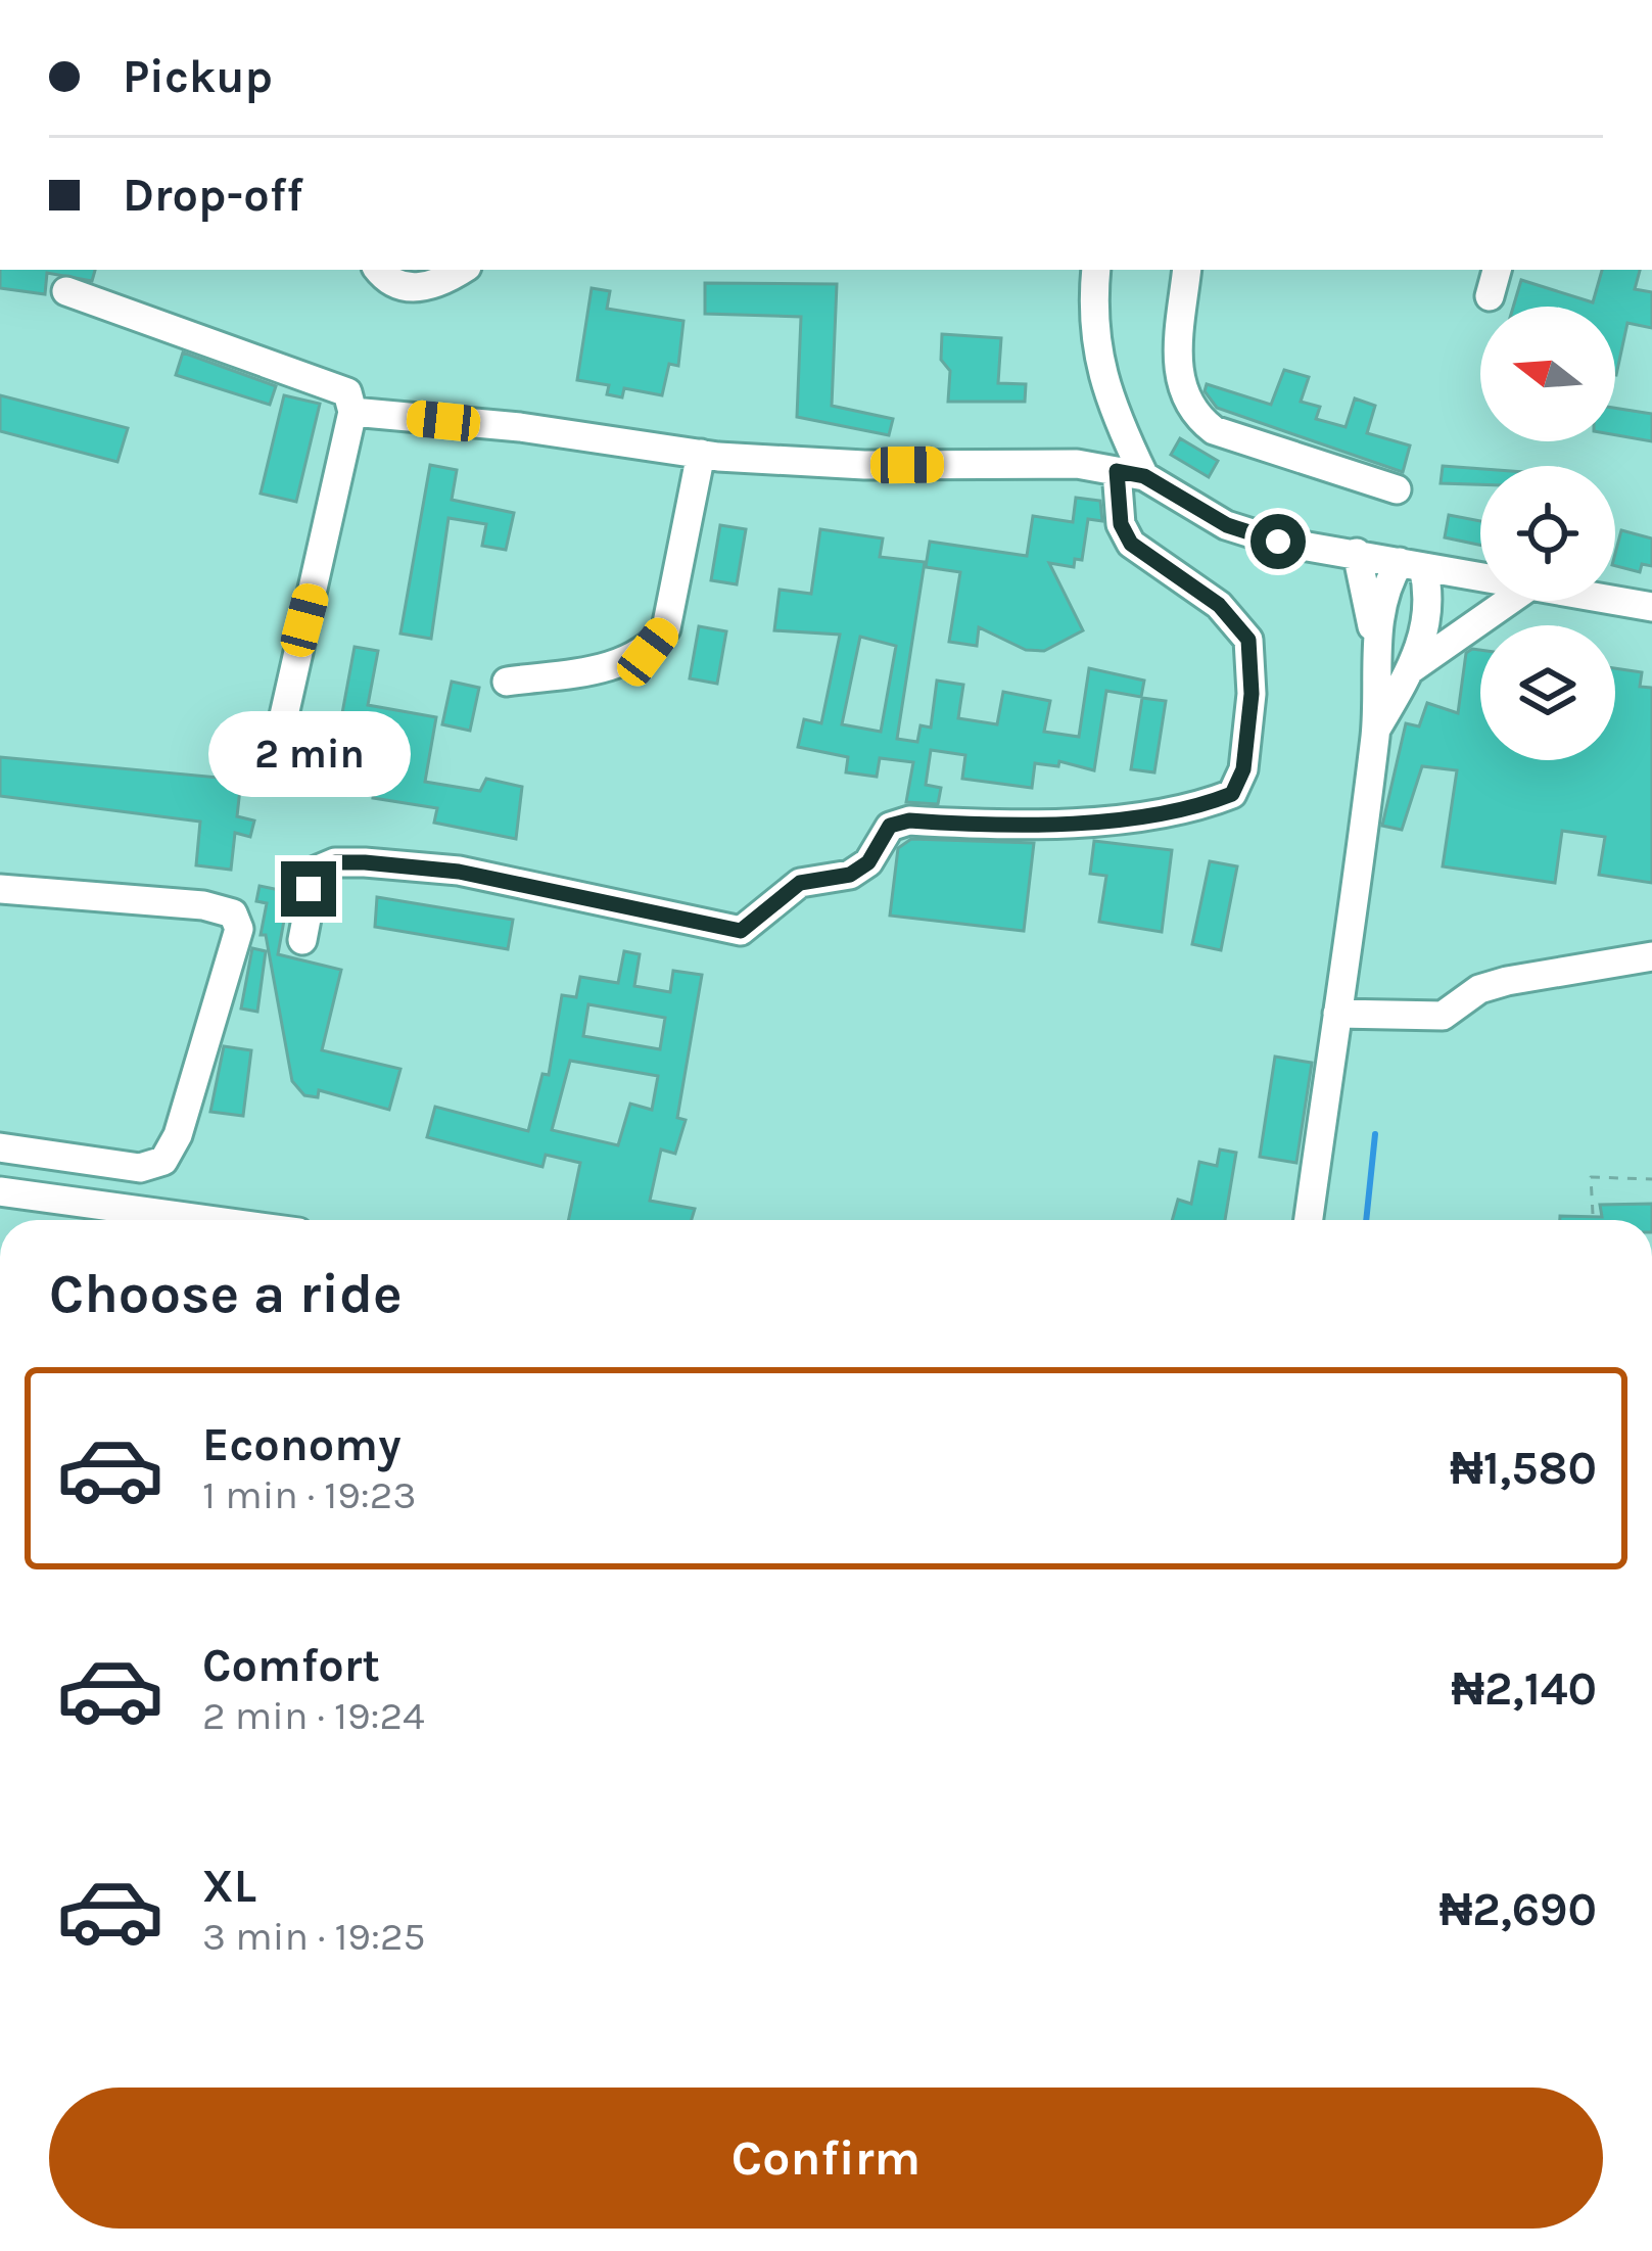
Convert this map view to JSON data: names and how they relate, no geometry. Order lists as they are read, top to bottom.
{
  "north": "left",
  "page": {
    "banner": ["Pickup", "Drop-off"],
    "bubble": "2 min",
    "heading": "Choose a ride",
    "list": [
      {
        "name": "Economy",
        "note": "1 min · 19:23",
        "value": "₦1,580"
      },
      {
        "name": "Comfort",
        "note": "2 min · 19:24",
        "value": "₦2,140"
      },
      {
        "name": "XL",
        "note": "3 min · 19:25",
        "value": "₦2,690"
      }
    ],
    "buttons": "Confirm"
  }
}
